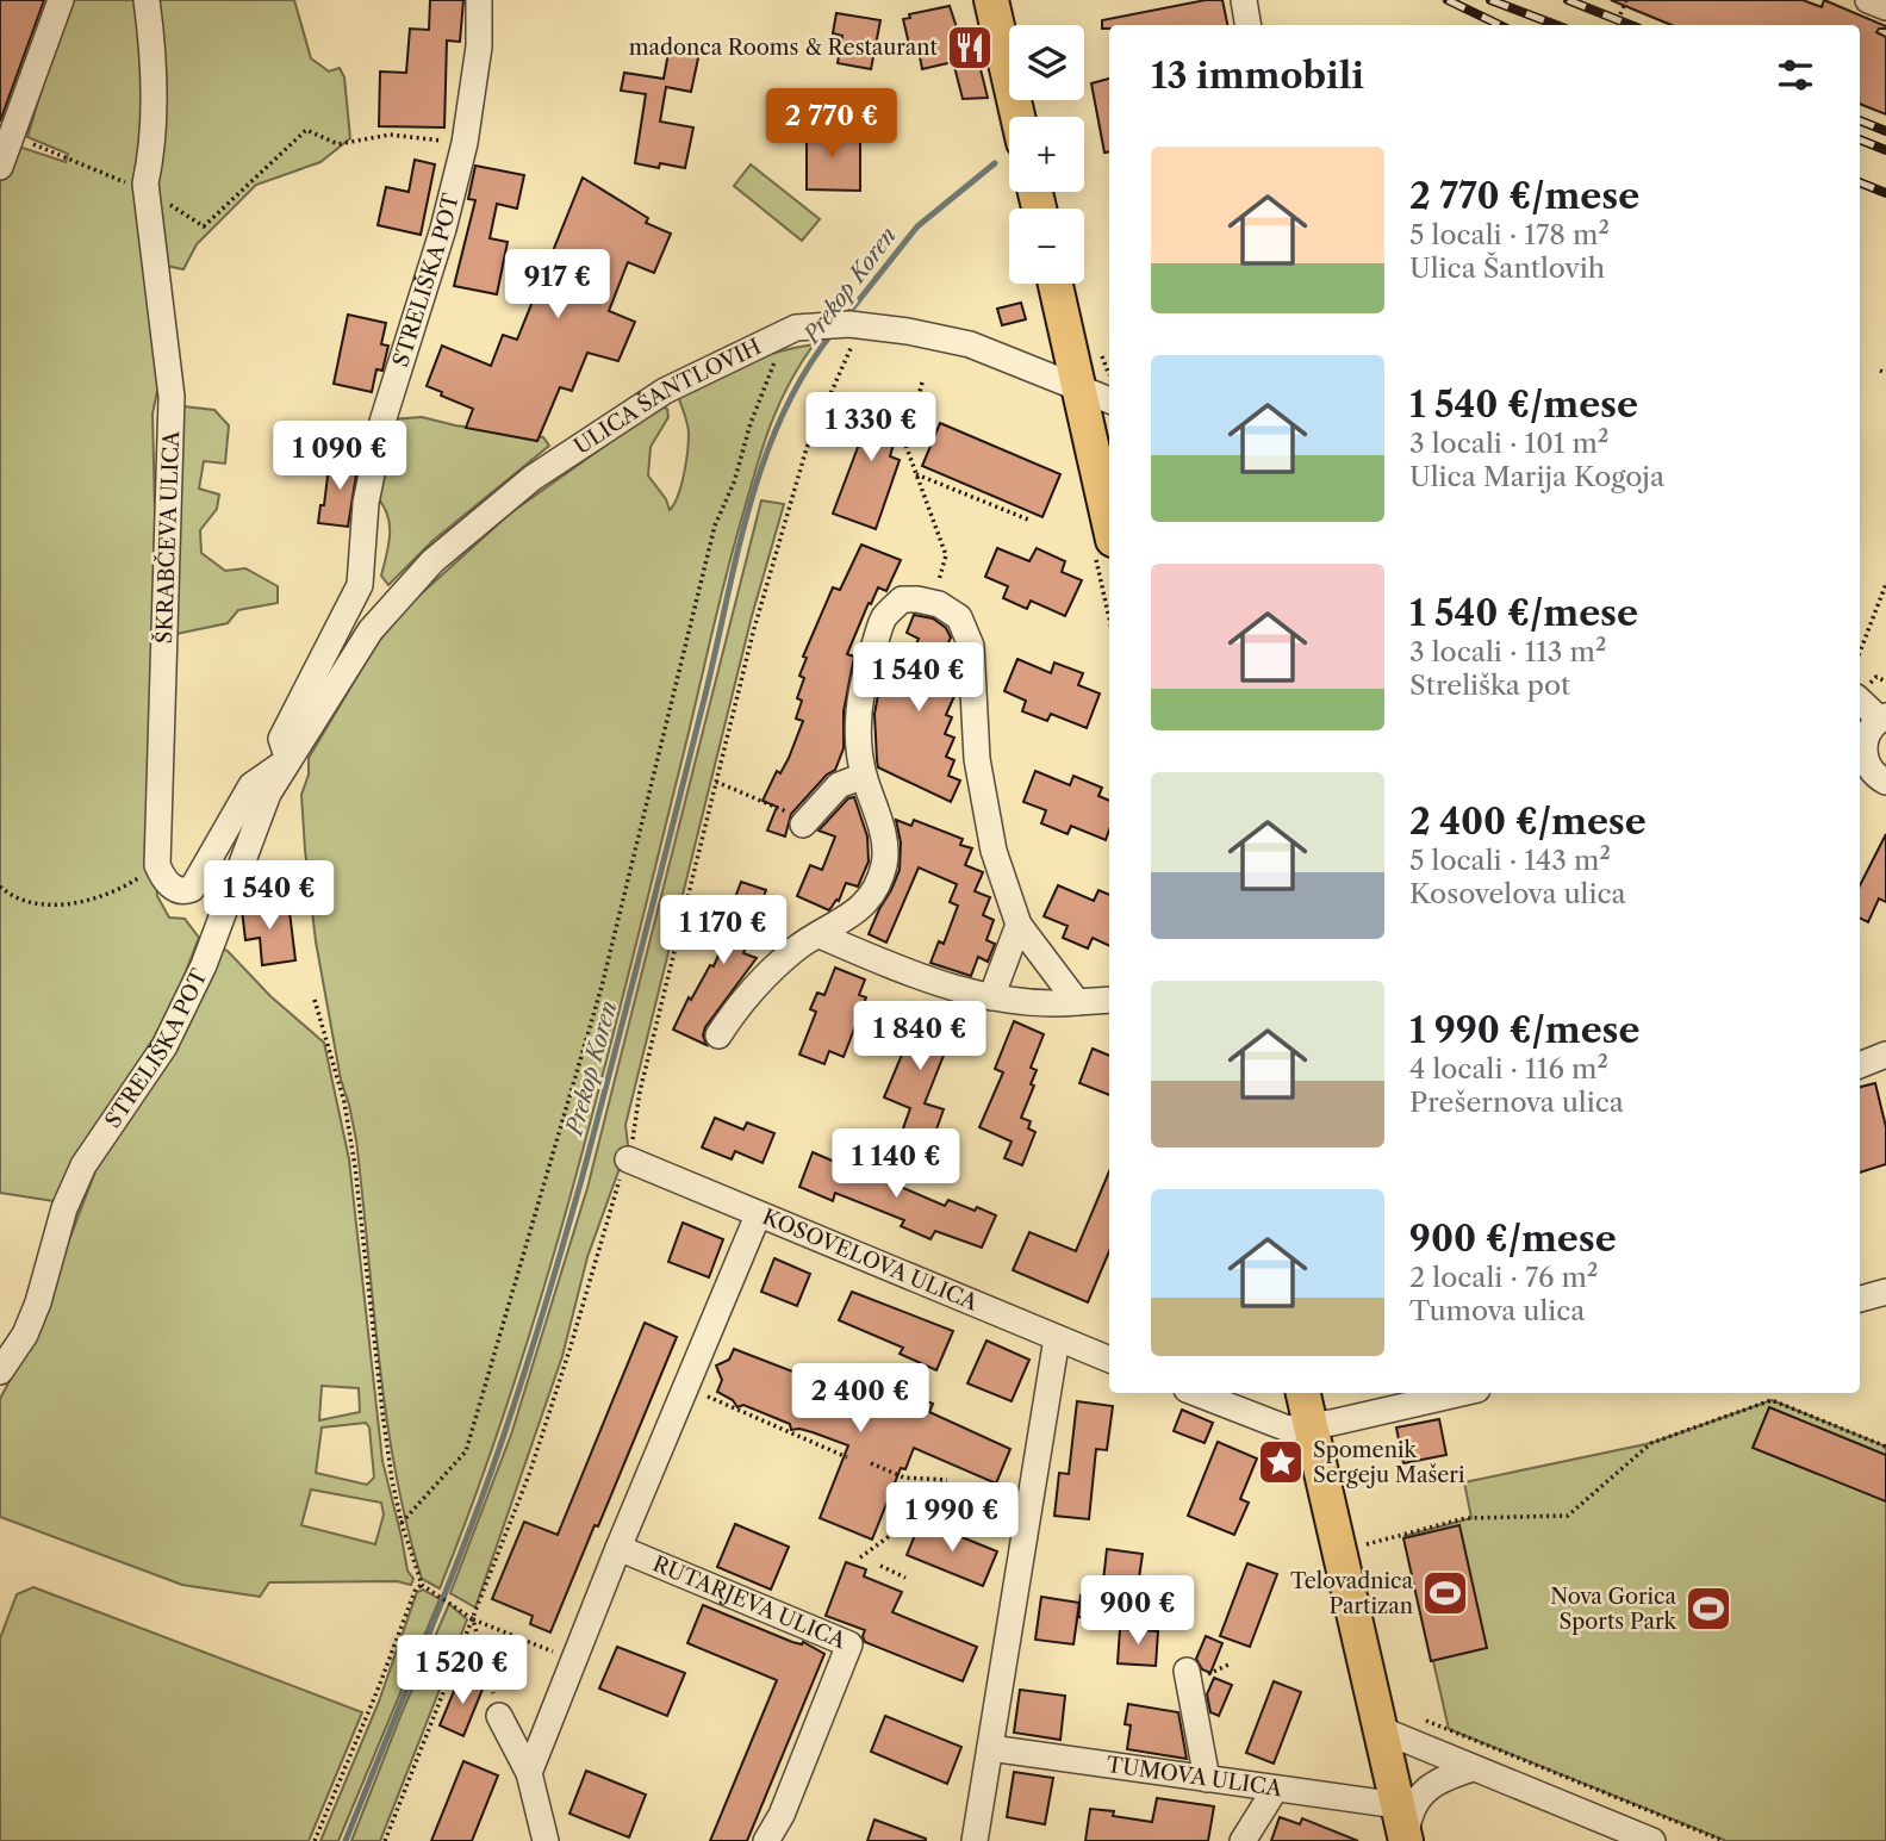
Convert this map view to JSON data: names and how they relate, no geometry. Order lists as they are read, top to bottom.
{
  "streets": {
    "street": [
      "STRELIŠKA POT",
      "ULICA ŠANTLOVIH",
      "ŠKRABČEVA ULICA",
      "KOSOVELOVA ULICA",
      "RUTARJEVA ULICA",
      "TUMOVA ULICA"
    ]
  },
  "crossings": [
    ["STRELIŠKA POT", "ULICA ŠANTLOVIH"]
  ],
  "water": ["Prekop Koren"],
  "places": {
    "restaurant": ["madonca Rooms & Restaurant"],
    "place": ["Spomenik Sergeju Mašeri"],
    "sports": ["Telovadnica Partizan", "Nova Gorica Sports Park"]
  },
  "page": {
    "map_buttons": ["+", "−"],
    "heading": "13 immobili",
    "price": [
      "2 770 €",
      "917 €",
      "1 330 €",
      "1 090 €",
      "1 540 €",
      "1 540 €",
      "1 170 €",
      "1 840 €",
      "1 140 €",
      "2 400 €",
      "1 990 €",
      "900 €",
      "1 520 €"
    ],
    "list": [
      {
        "name": "2 770 €/mese",
        "note": "5 locali · 178 m² · Ulica Šantlovih"
      },
      {
        "name": "1 540 €/mese",
        "note": "3 locali · 101 m² · Ulica Marija Kogoja"
      },
      {
        "name": "1 540 €/mese",
        "note": "3 locali · 113 m² · Streliška pot"
      },
      {
        "name": "2 400 €/mese",
        "note": "5 locali · 143 m² · Kosovelova ulica"
      },
      {
        "name": "1 990 €/mese",
        "note": "4 locali · 116 m² · Prešernova ulica"
      },
      {
        "name": "900 €/mese",
        "note": "2 locali · 76 m² · Tumova ulica"
      }
    ]
  }
}
